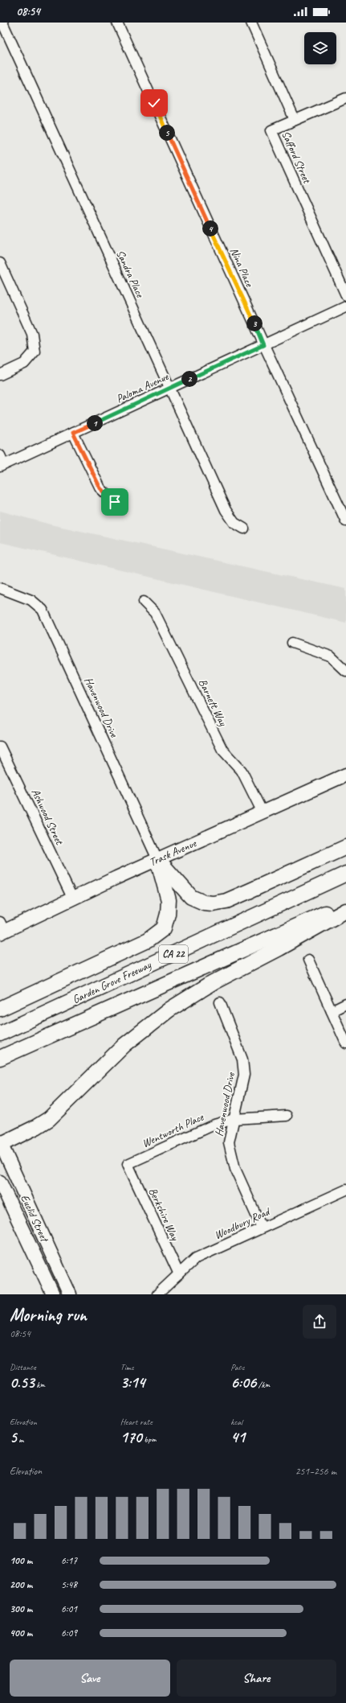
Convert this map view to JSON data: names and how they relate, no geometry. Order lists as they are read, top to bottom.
{
  "streets": {
    "highway": ["CA 22", "Garden Grove Freeway"],
    "main road": ["Trask Avenue", "Euclid Street"],
    "street": [
      "Safford Street",
      "Nina Place",
      "Sandra Place",
      "Paloma Avenue",
      "Barnett Way",
      "Havenwood Drive",
      "Ashwood Street",
      "Wentworth Place",
      "Berkshire Way",
      "Woodbury Road"
    ]
  },
  "crossings": [
    ["Nina Place", "Paloma Avenue"],
    ["Sandra Place", "Paloma Avenue"],
    ["Barnett Way", "Trask Avenue"],
    ["Havenwood Drive", "Trask Avenue"],
    ["Havenwood Drive", "Wentworth Place"],
    ["Havenwood Drive", "Woodbury Road"],
    ["Ashwood Street", "Trask Avenue"],
    ["Wentworth Place", "Berkshire Way"],
    ["Berkshire Way", "Woodbury Road"]
  ],
  "page": {
    "status": "08:54",
    "pins": [
      "5",
      "4",
      "3",
      "2",
      "1"
    ],
    "heading": ["Morning run", "08:54"],
    "stats": [
      ["Distance", "0.53 km"],
      ["Time", "3:14"],
      ["Pace", "6:06 /km"],
      ["Elevation", "5 m"],
      ["Heart rate", "170 bpm"],
      ["kcal", "41"]
    ],
    "chart": ["Elevation", "251–256 m"],
    "list": [
      {
        "name": "100 m",
        "note": "6:17"
      },
      {
        "name": "200 m",
        "note": "5:48"
      },
      {
        "name": "300 m",
        "note": "6:01"
      },
      {
        "name": "400 m",
        "note": "6:09"
      }
    ],
    "buttons": ["Save", "Share"]
  }
}
